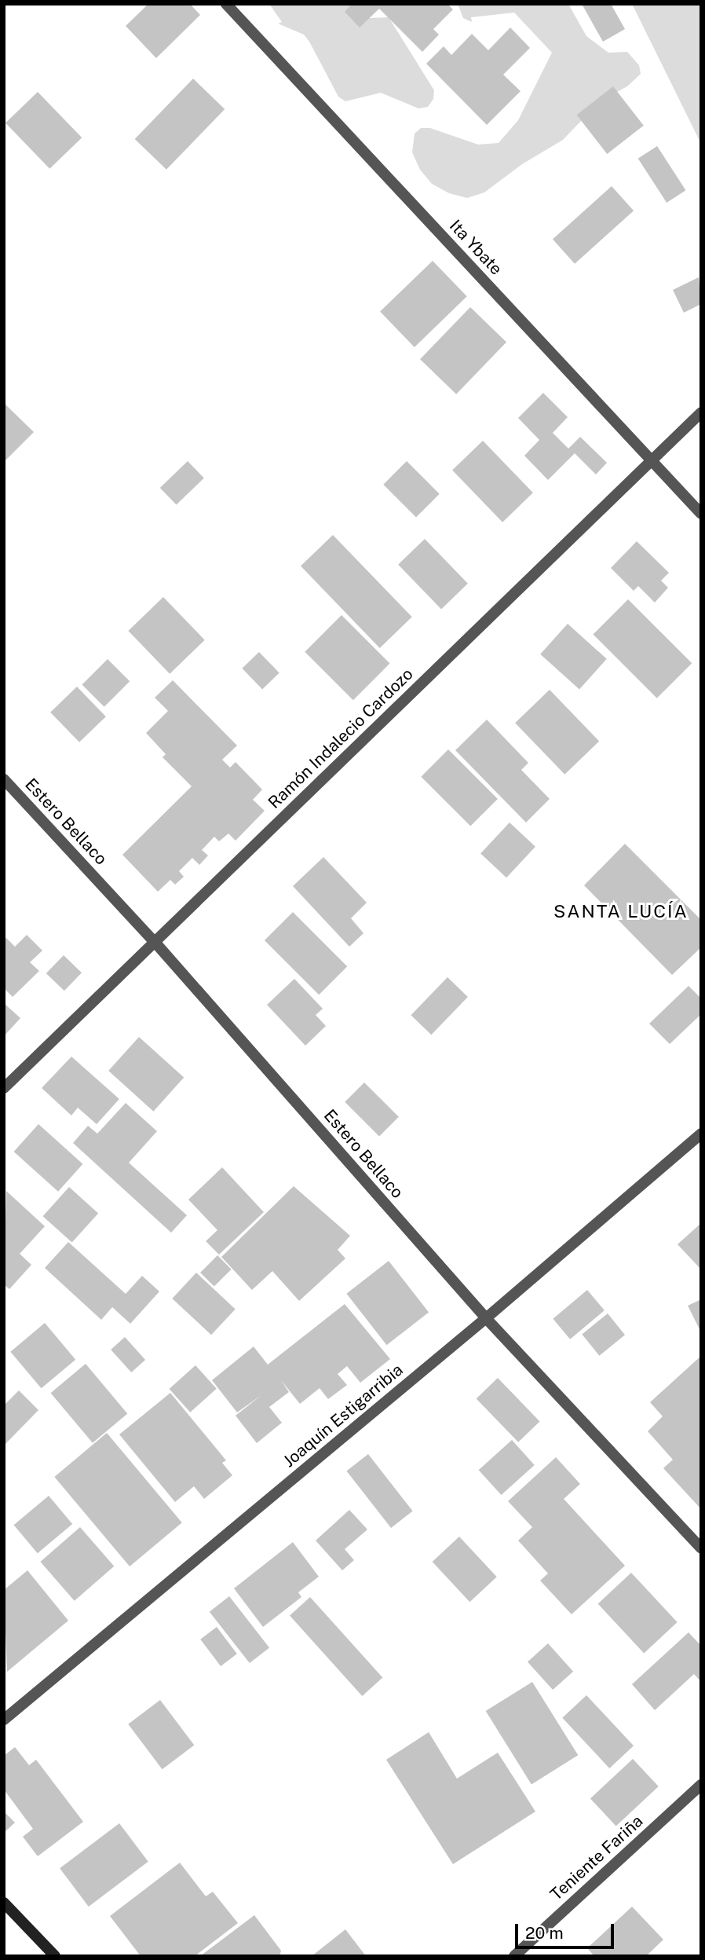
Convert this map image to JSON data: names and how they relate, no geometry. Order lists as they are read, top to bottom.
{
  "streets": {
    "street": [
      "Ita Ybate",
      "Ramón Indalecio Cardozo",
      "Estero Bellaco",
      "Joaquín Estigarribia",
      "Teniente Fariña"
    ]
  },
  "crossings": [
    ["Ita Ybate", "Ramón Indalecio Cardozo"],
    ["Ramón Indalecio Cardozo", "Estero Bellaco"],
    ["Estero Bellaco", "Joaquín Estigarribia"]
  ],
  "districts": ["SANTA LUCÍA"],
  "scale_bar": "20 m"
}
